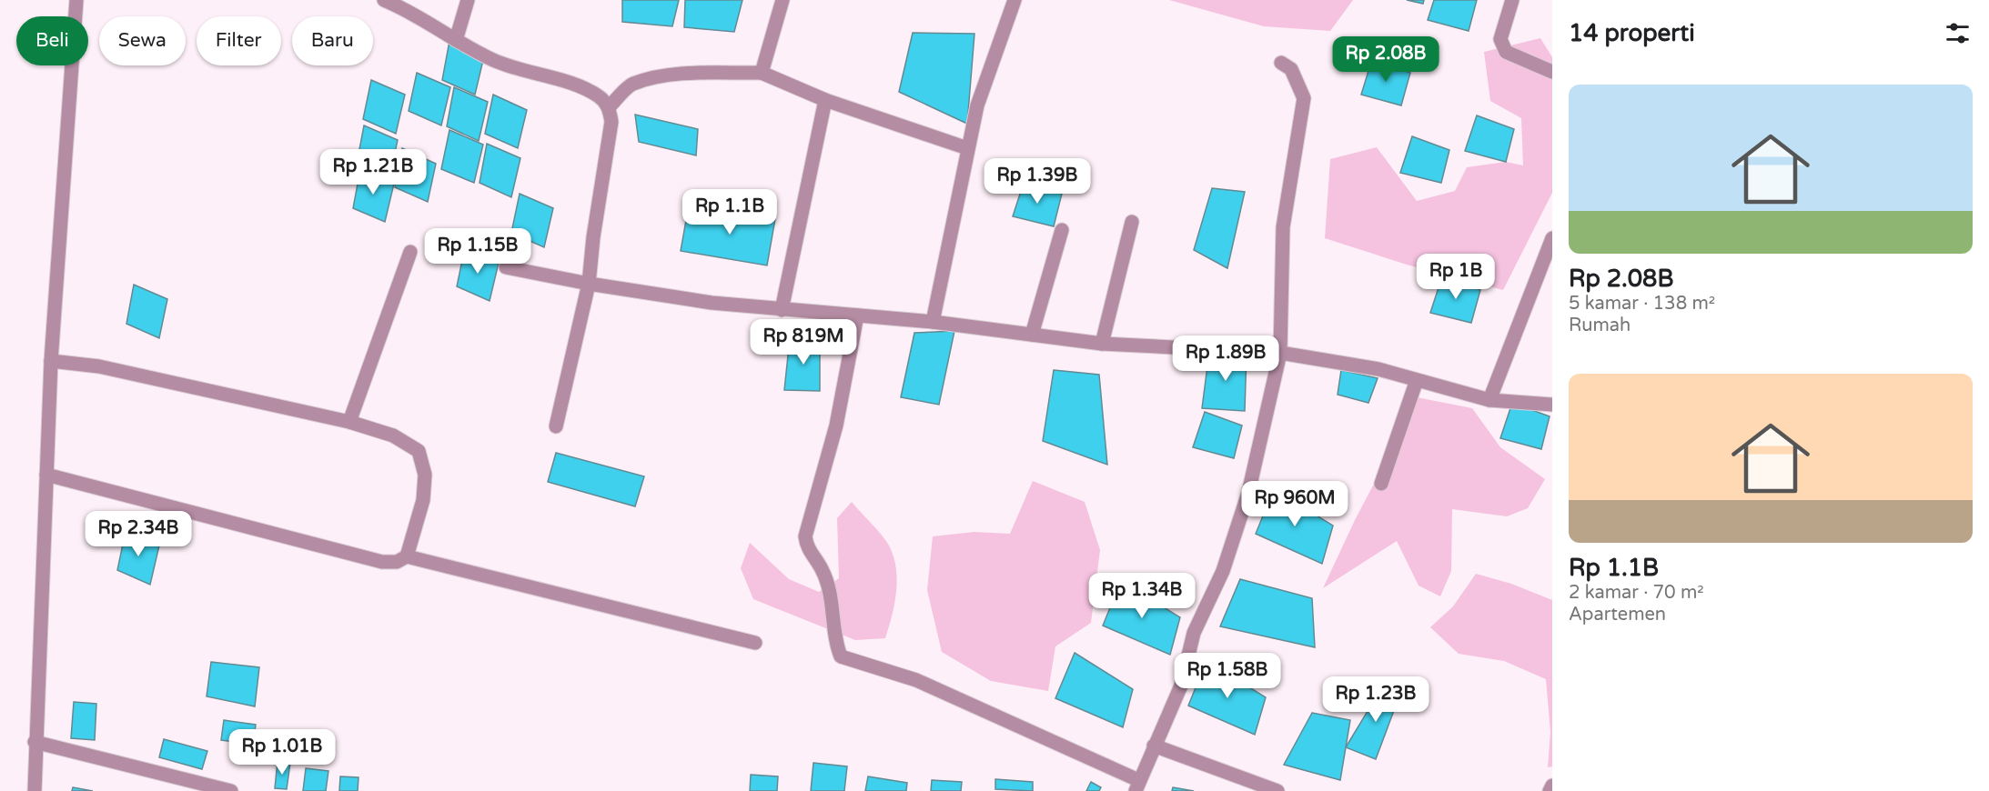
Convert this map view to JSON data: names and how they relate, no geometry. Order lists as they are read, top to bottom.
{
  "page": {
    "heading": "14 properti",
    "chip": [
      "Beli",
      "Sewa",
      "Filter",
      "Baru"
    ],
    "price": [
      "Rp 2.08B",
      "Rp 1.21B",
      "Rp 1.39B",
      "Rp 1.1B",
      "Rp 1.15B",
      "Rp 1B",
      "Rp 819M",
      "Rp 1.89B",
      "Rp 960M",
      "Rp 2.34B",
      "Rp 1.34B",
      "Rp 1.58B",
      "Rp 1.23B",
      "Rp 1.01B"
    ],
    "list": [
      {
        "name": "Rp 2.08B",
        "note": "5 kamar · 138 m² · Rumah"
      },
      {
        "name": "Rp 1.1B",
        "note": "2 kamar · 70 m² · Apartemen"
      }
    ]
  }
}
